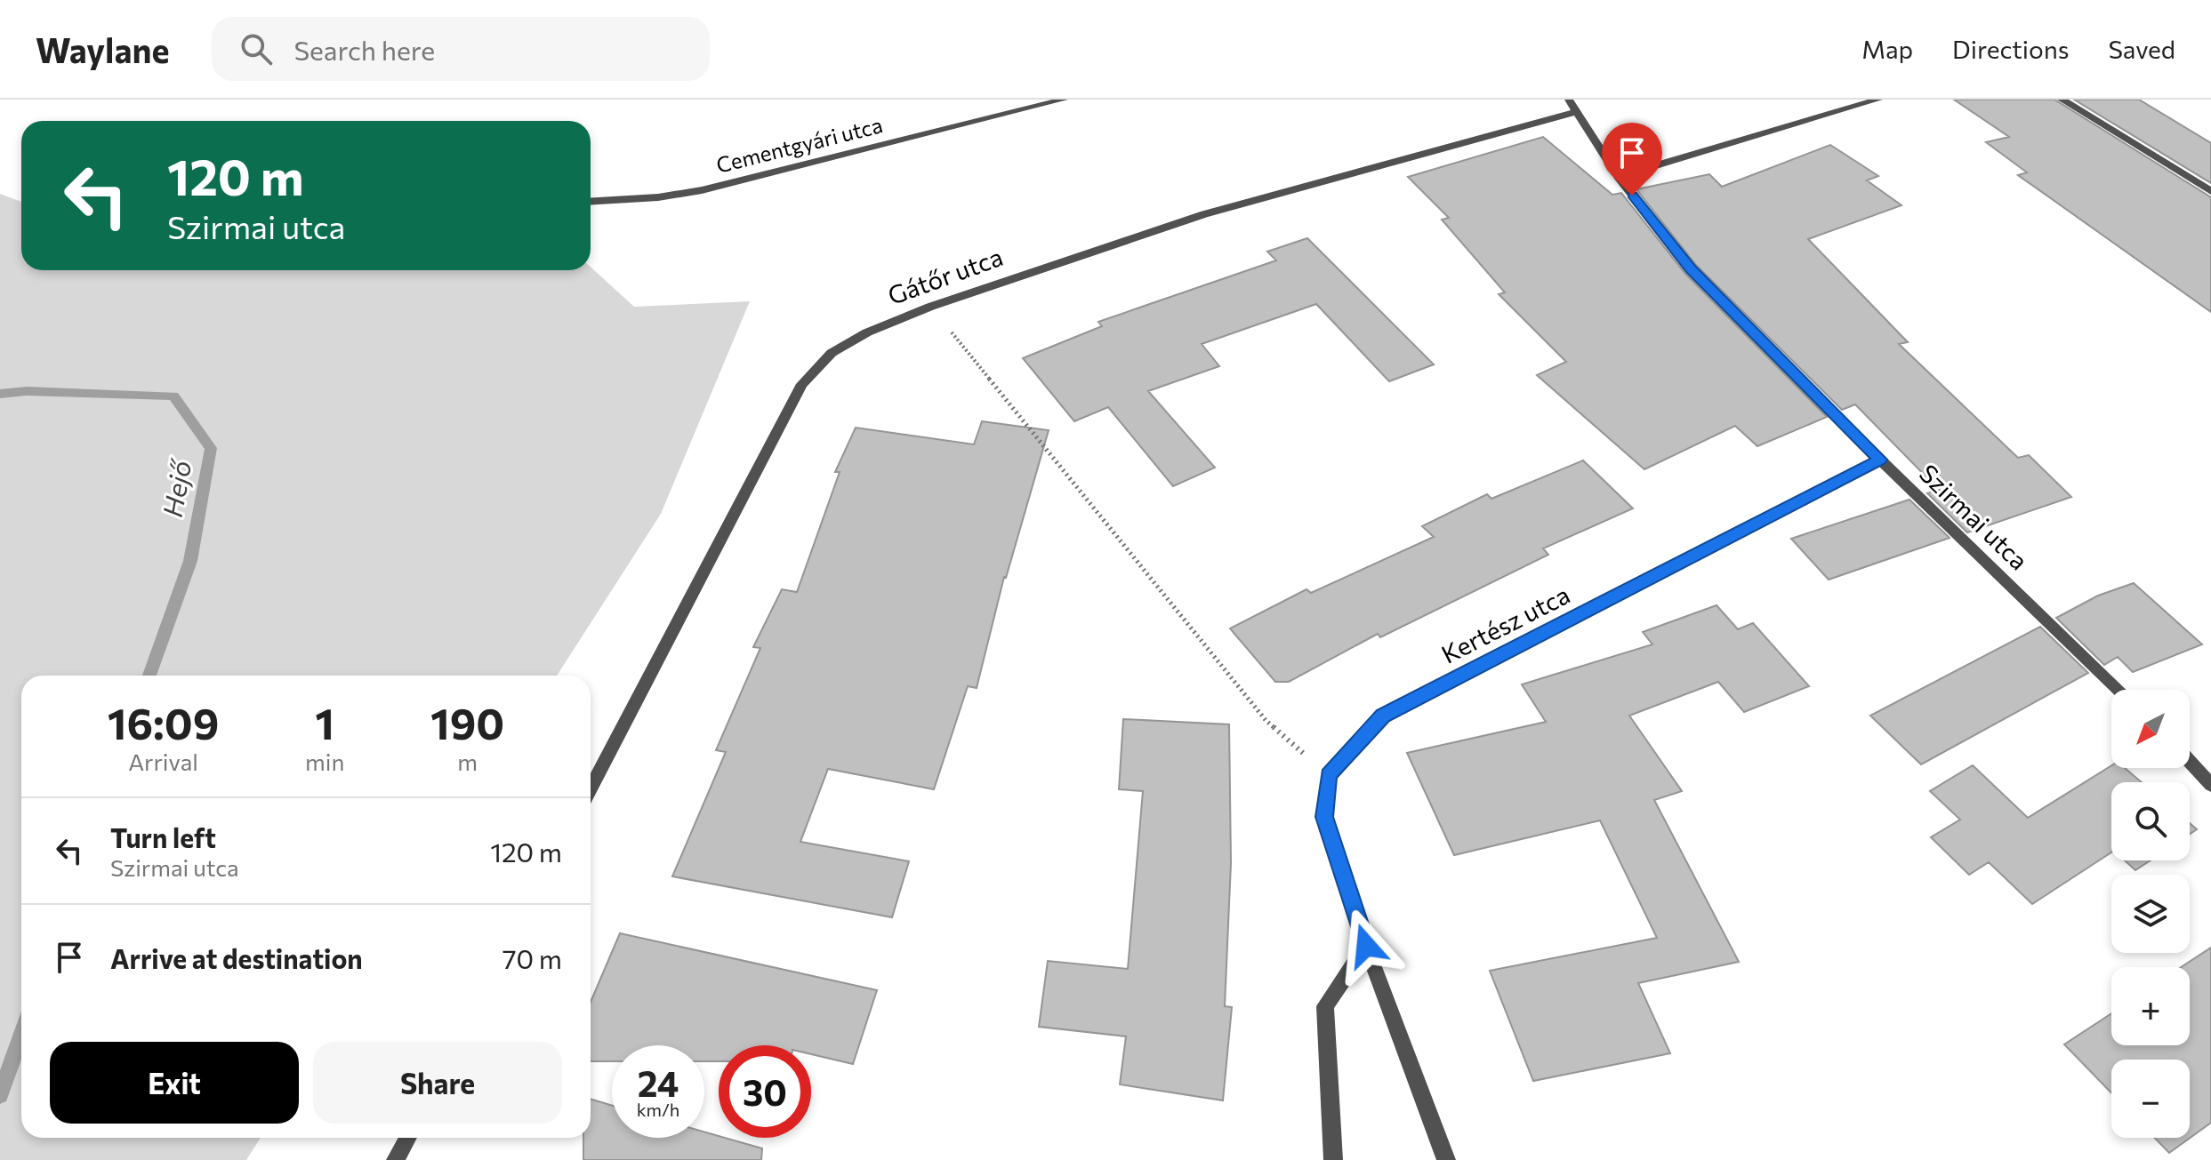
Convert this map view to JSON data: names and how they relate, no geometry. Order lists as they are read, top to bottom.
{
  "streets": {
    "street": [
      "Cementgyári utca",
      "Gátőr utca",
      "Szirmai utca",
      "Kertész utca"
    ]
  },
  "crossings": [
    ["Gátőr utca", "Szirmai utca"],
    ["Szirmai utca", "Kertész utca"]
  ],
  "water": ["Hejő"],
  "north": "bottom left",
  "page": {
    "header": "Waylane",
    "search": "Search here",
    "nav": ["Map", "Directions", "Saved"],
    "turn": ["120 m", "Szirmai utca"],
    "eta": [
      "16:09",
      "Arrival",
      "1",
      "min",
      "190",
      "m"
    ],
    "map_buttons": ["+", "−"],
    "list": [
      {
        "name": "Turn left",
        "note": "Szirmai utca",
        "value": "120 m"
      },
      {
        "name": "Arrive at destination",
        "value": "70 m"
      }
    ],
    "buttons": ["Exit", "Share"],
    "speed": "24 km/h",
    "limit": "30"
  }
}
